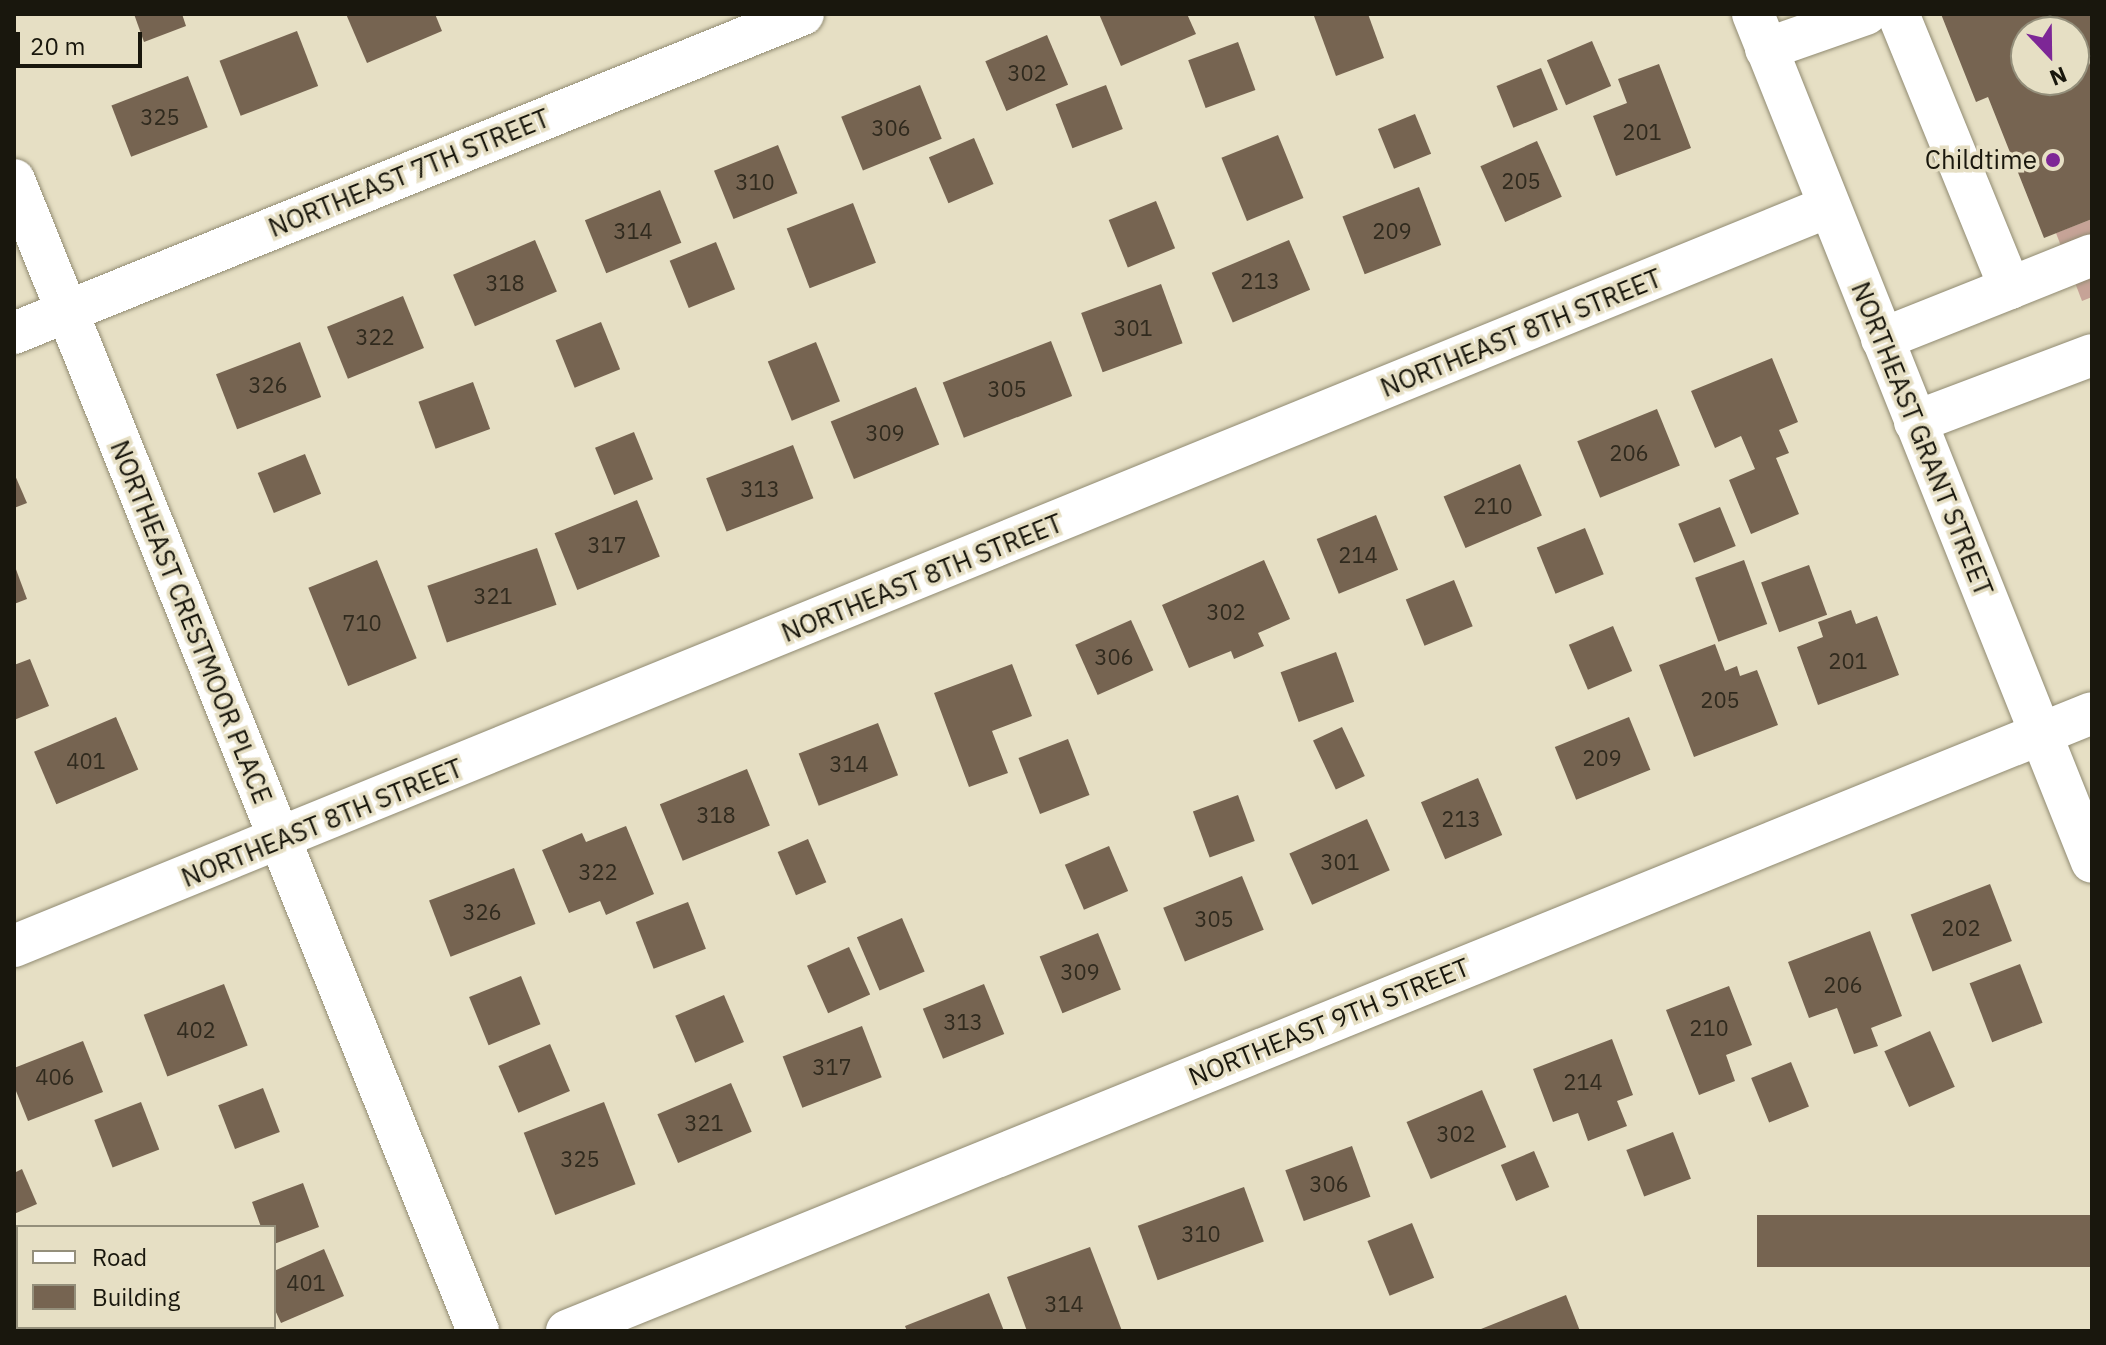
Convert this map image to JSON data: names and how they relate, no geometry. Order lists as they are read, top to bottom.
{
  "streets": {
    "street": [
      "NORTHEAST 7TH STREET",
      "NORTHEAST 8TH STREET",
      "NORTHEAST GRANT STREET",
      "NORTHEAST CRESTMOOR PLACE",
      "NORTHEAST 9TH STREET"
    ]
  },
  "crossings": [
    ["NORTHEAST 7TH STREET", "NORTHEAST CRESTMOOR PLACE"],
    ["NORTHEAST 8TH STREET", "NORTHEAST GRANT STREET"],
    ["NORTHEAST 8TH STREET", "NORTHEAST CRESTMOOR PLACE"],
    ["NORTHEAST GRANT STREET", "NORTHEAST 9TH STREET"]
  ],
  "places": ["Childtime"],
  "house_numbers": [
    "302",
    "325",
    "306",
    "201",
    "205",
    "310",
    "314",
    "209",
    "213",
    "318",
    "301",
    "322",
    "326",
    "305",
    "309",
    "206",
    "313",
    "210",
    "317",
    "214",
    "321",
    "302",
    "710",
    "306",
    "201",
    "205",
    "209",
    "401",
    "314",
    "318",
    "213",
    "301",
    "322",
    "326",
    "305",
    "202",
    "309",
    "206",
    "313",
    "210",
    "402",
    "317",
    "406",
    "214",
    "321",
    "302",
    "325",
    "306",
    "310",
    "401",
    "314"
  ],
  "legend": ["Road", "Building"],
  "scale_bar": "20 m",
  "north": "bottom"
}
